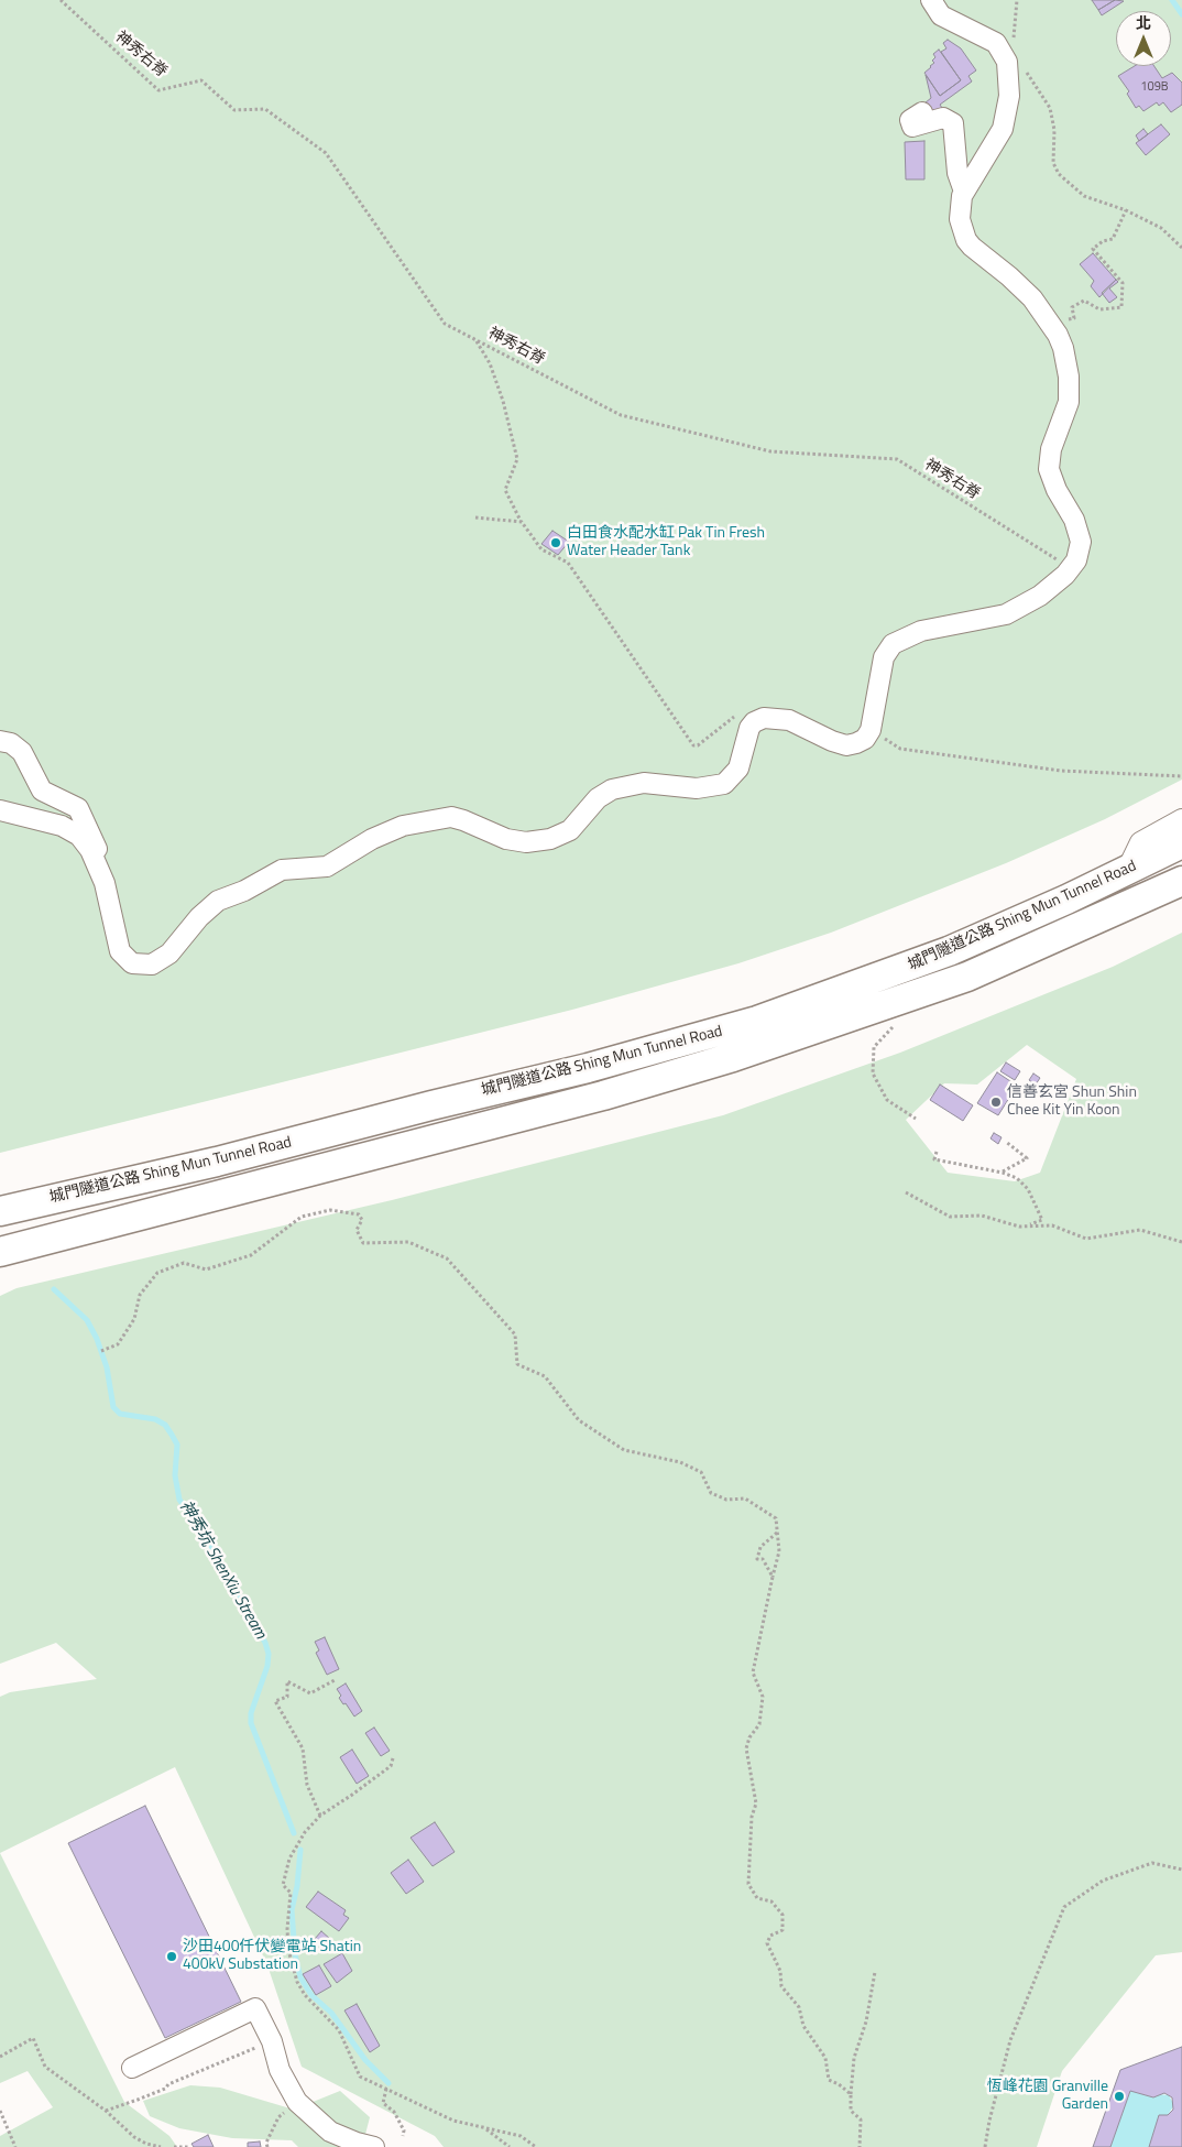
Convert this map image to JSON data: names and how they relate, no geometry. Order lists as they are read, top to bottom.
{
  "streets": {
    "highway": ["城門隧道公路 Shing Mun Tunnel Road"],
    "path": ["神秀右脊"]
  },
  "water": ["神秀坑 ShenXiu Stream"],
  "places": [
    "白田食水配水缸 Pak Tin Fresh Water Header Tank",
    "信善玄宮 Shun Shin Chee Kit Yin Koon",
    "沙田400仟伏變電站 Shatin 400kV Substation",
    "恆峰花園 Granville Garden"
  ],
  "house_numbers": ["109B"],
  "north": "top"
}
